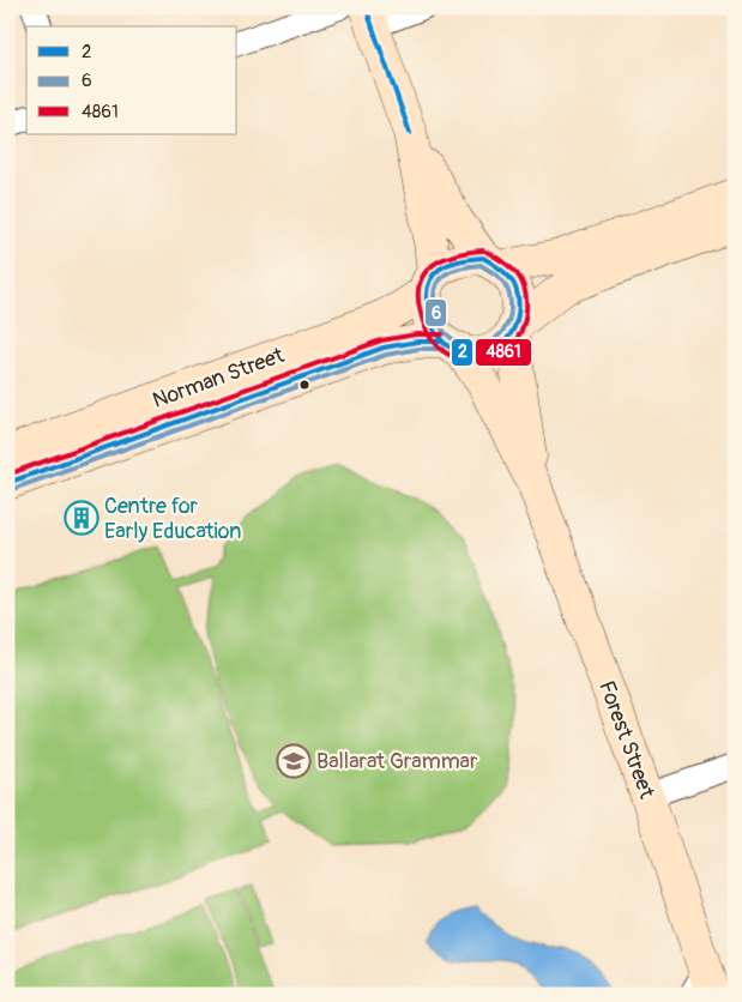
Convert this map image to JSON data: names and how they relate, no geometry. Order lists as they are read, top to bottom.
{
  "streets": {
    "main road": ["Norman Street", "Forest Street"]
  },
  "crossings": [
    ["Norman Street", "Forest Street"]
  ],
  "places": {
    "building": ["Centre for Early Education"],
    "school or university": ["Ballarat Grammar"]
  },
  "lines": ["transit line 2", "transit line 4861", "transit line 6"],
  "legend": ["2", "6", "4861"]
}
